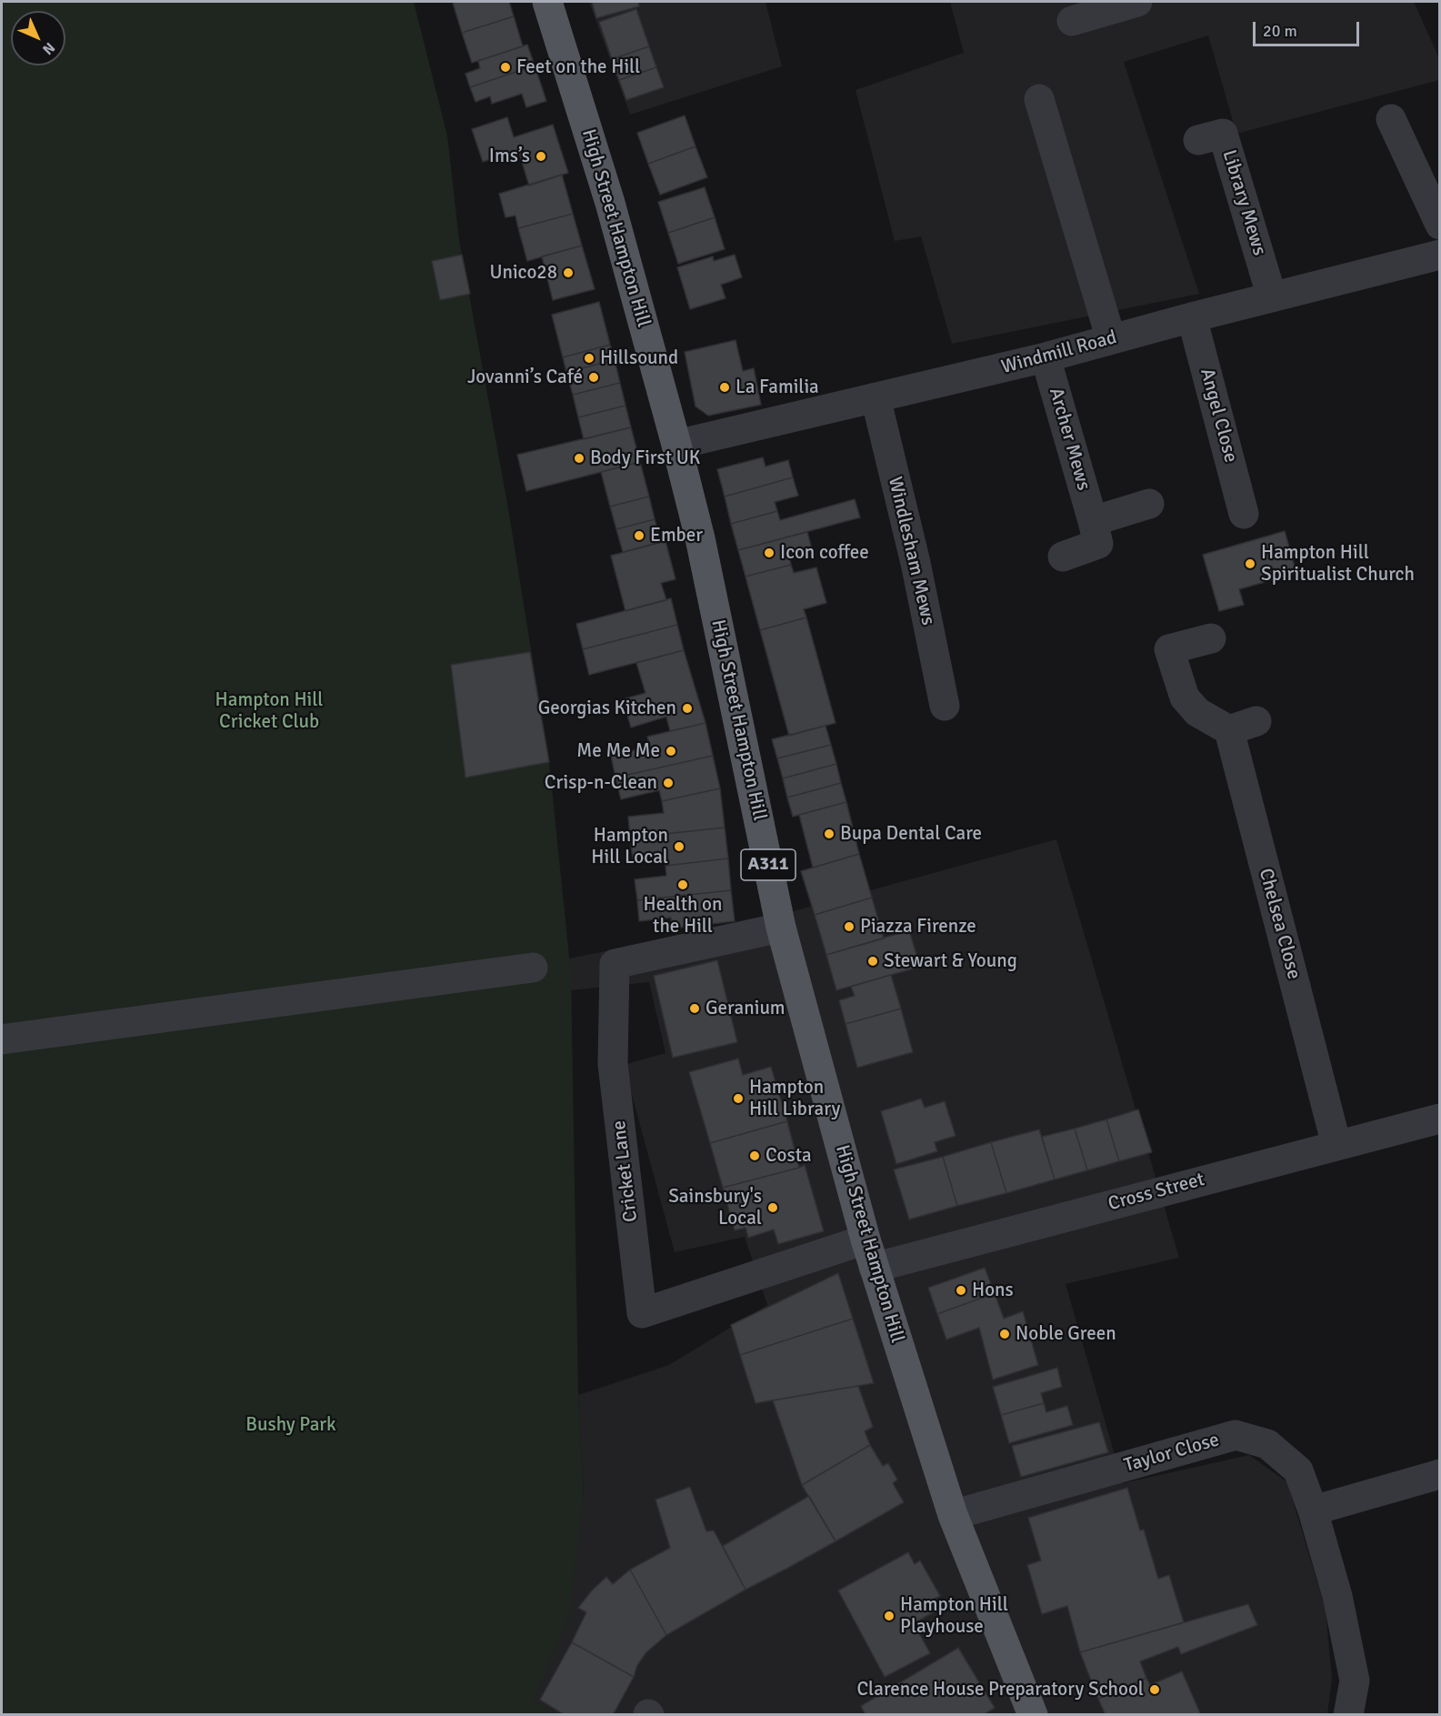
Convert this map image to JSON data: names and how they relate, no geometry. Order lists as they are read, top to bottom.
{
  "streets": {
    "main road": ["High Street Hampton Hill", "A311"],
    "street": [
      "Library Mews",
      "Windmill Road",
      "Angel Close",
      "Archer Mews",
      "Windlesham Mews",
      "Chelsea Close",
      "Cricket Lane",
      "Cross Street",
      "Taylor Close"
    ]
  },
  "crossings": [
    ["Library Mews", "Windmill Road"],
    ["High Street Hampton Hill", "Windmill Road"],
    ["High Street Hampton Hill", "Cricket Lane"],
    ["High Street Hampton Hill", "Cross Street"],
    ["High Street Hampton Hill", "Taylor Close"],
    ["Windmill Road", "Angel Close"],
    ["Windmill Road", "Archer Mews"],
    ["Windmill Road", "Windlesham Mews"],
    ["Chelsea Close", "Cross Street"]
  ],
  "parks": ["Hampton Hill Cricket Club", "Bushy Park"],
  "places": [
    "Feet on the Hill",
    "Ims’s",
    "Unico28",
    "Hillsound",
    "Jovanni’s Café",
    "La Familia",
    "Body First UK",
    "Ember",
    "Icon coffee",
    "Hampton Hill Spiritualist Church",
    "Georgias Kitchen",
    "Me Me Me",
    "Crisp-n-Clean",
    "Bupa Dental Care",
    "Hampton Hill Local",
    "Health on the Hill",
    "Piazza Firenze",
    "Stewart & Young",
    "Geranium",
    "Hampton Hill Library",
    "Costa",
    "Sainsbury's Local",
    "Hons",
    "Noble Green",
    "Hampton Hill Playhouse",
    "Clarence House Preparatory School"
  ],
  "scale_bar": "20 m",
  "north": "bottom right"
}
